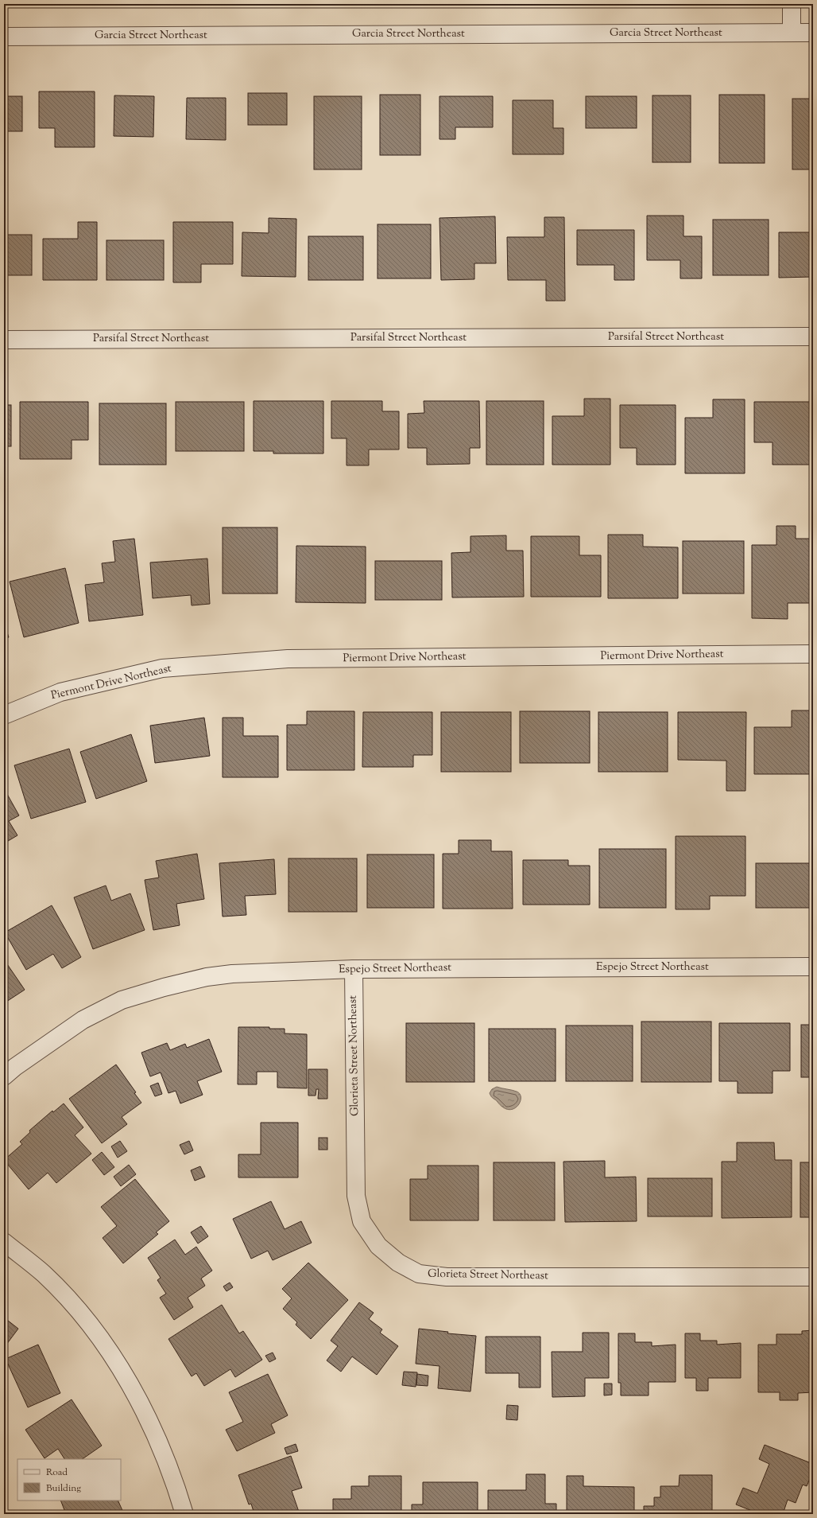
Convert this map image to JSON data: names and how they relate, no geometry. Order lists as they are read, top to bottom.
{
  "streets": {
    "street": [
      "Garcia Street Northeast",
      "Parsifal Street Northeast",
      "Piermont Drive Northeast",
      "Espejo Street Northeast",
      "Glorieta Street Northeast"
    ]
  },
  "crossings": [
    ["Espejo Street Northeast", "Glorieta Street Northeast"]
  ],
  "legend": ["Road", "Building"]
}
